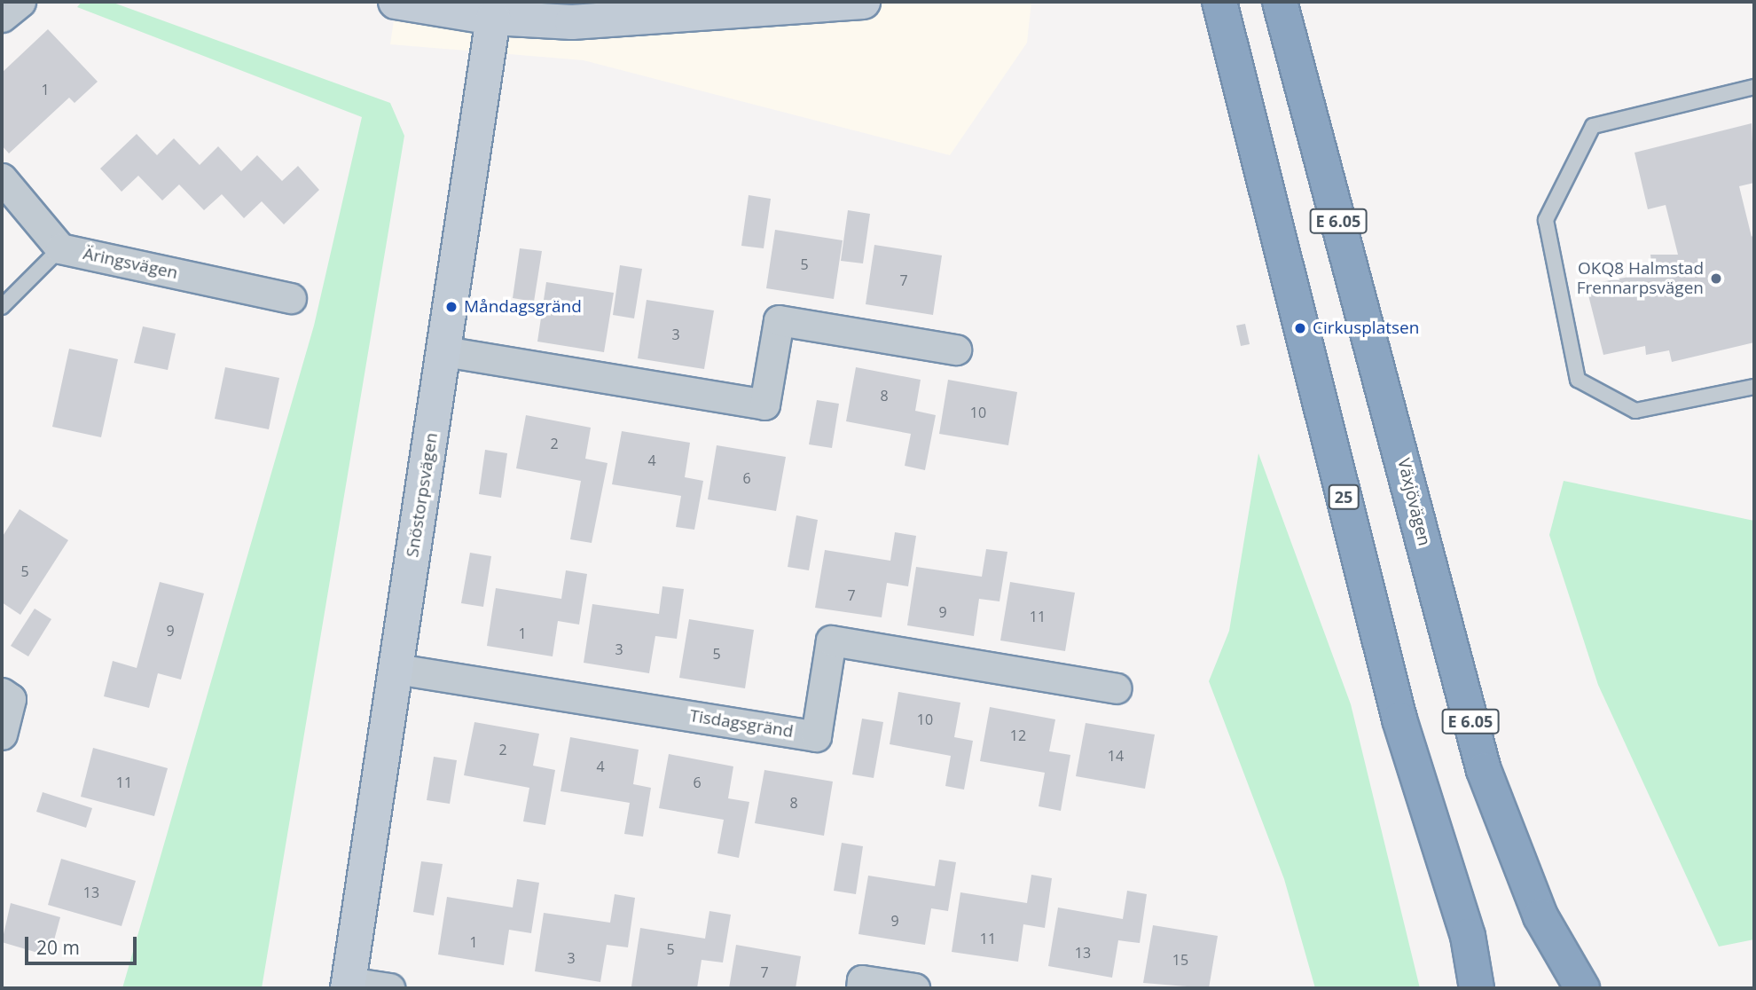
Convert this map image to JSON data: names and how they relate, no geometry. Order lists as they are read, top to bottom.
{
  "streets": {
    "highway": ["E 6.05", "25", "Växjövägen"],
    "street": ["Äringsvägen", "Snöstorpsvägen", "Tisdagsgränd"]
  },
  "crossings": [
    ["Snöstorpsvägen", "Tisdagsgränd"]
  ],
  "places": ["OKQ8 Halmstad Frennarpsvägen", "Måndagsgränd", "Cirkusplatsen"],
  "house_numbers": [
    "1",
    "5",
    "7",
    "3",
    "8",
    "10",
    "2",
    "4",
    "6",
    "5",
    "7",
    "9",
    "11",
    "9",
    "1",
    "3",
    "5",
    "10",
    "12",
    "2",
    "14",
    "4",
    "11",
    "6",
    "8",
    "13",
    "9",
    "11",
    "1",
    "5",
    "13",
    "3",
    "15",
    "7"
  ],
  "scale_bar": "20 m"
}
